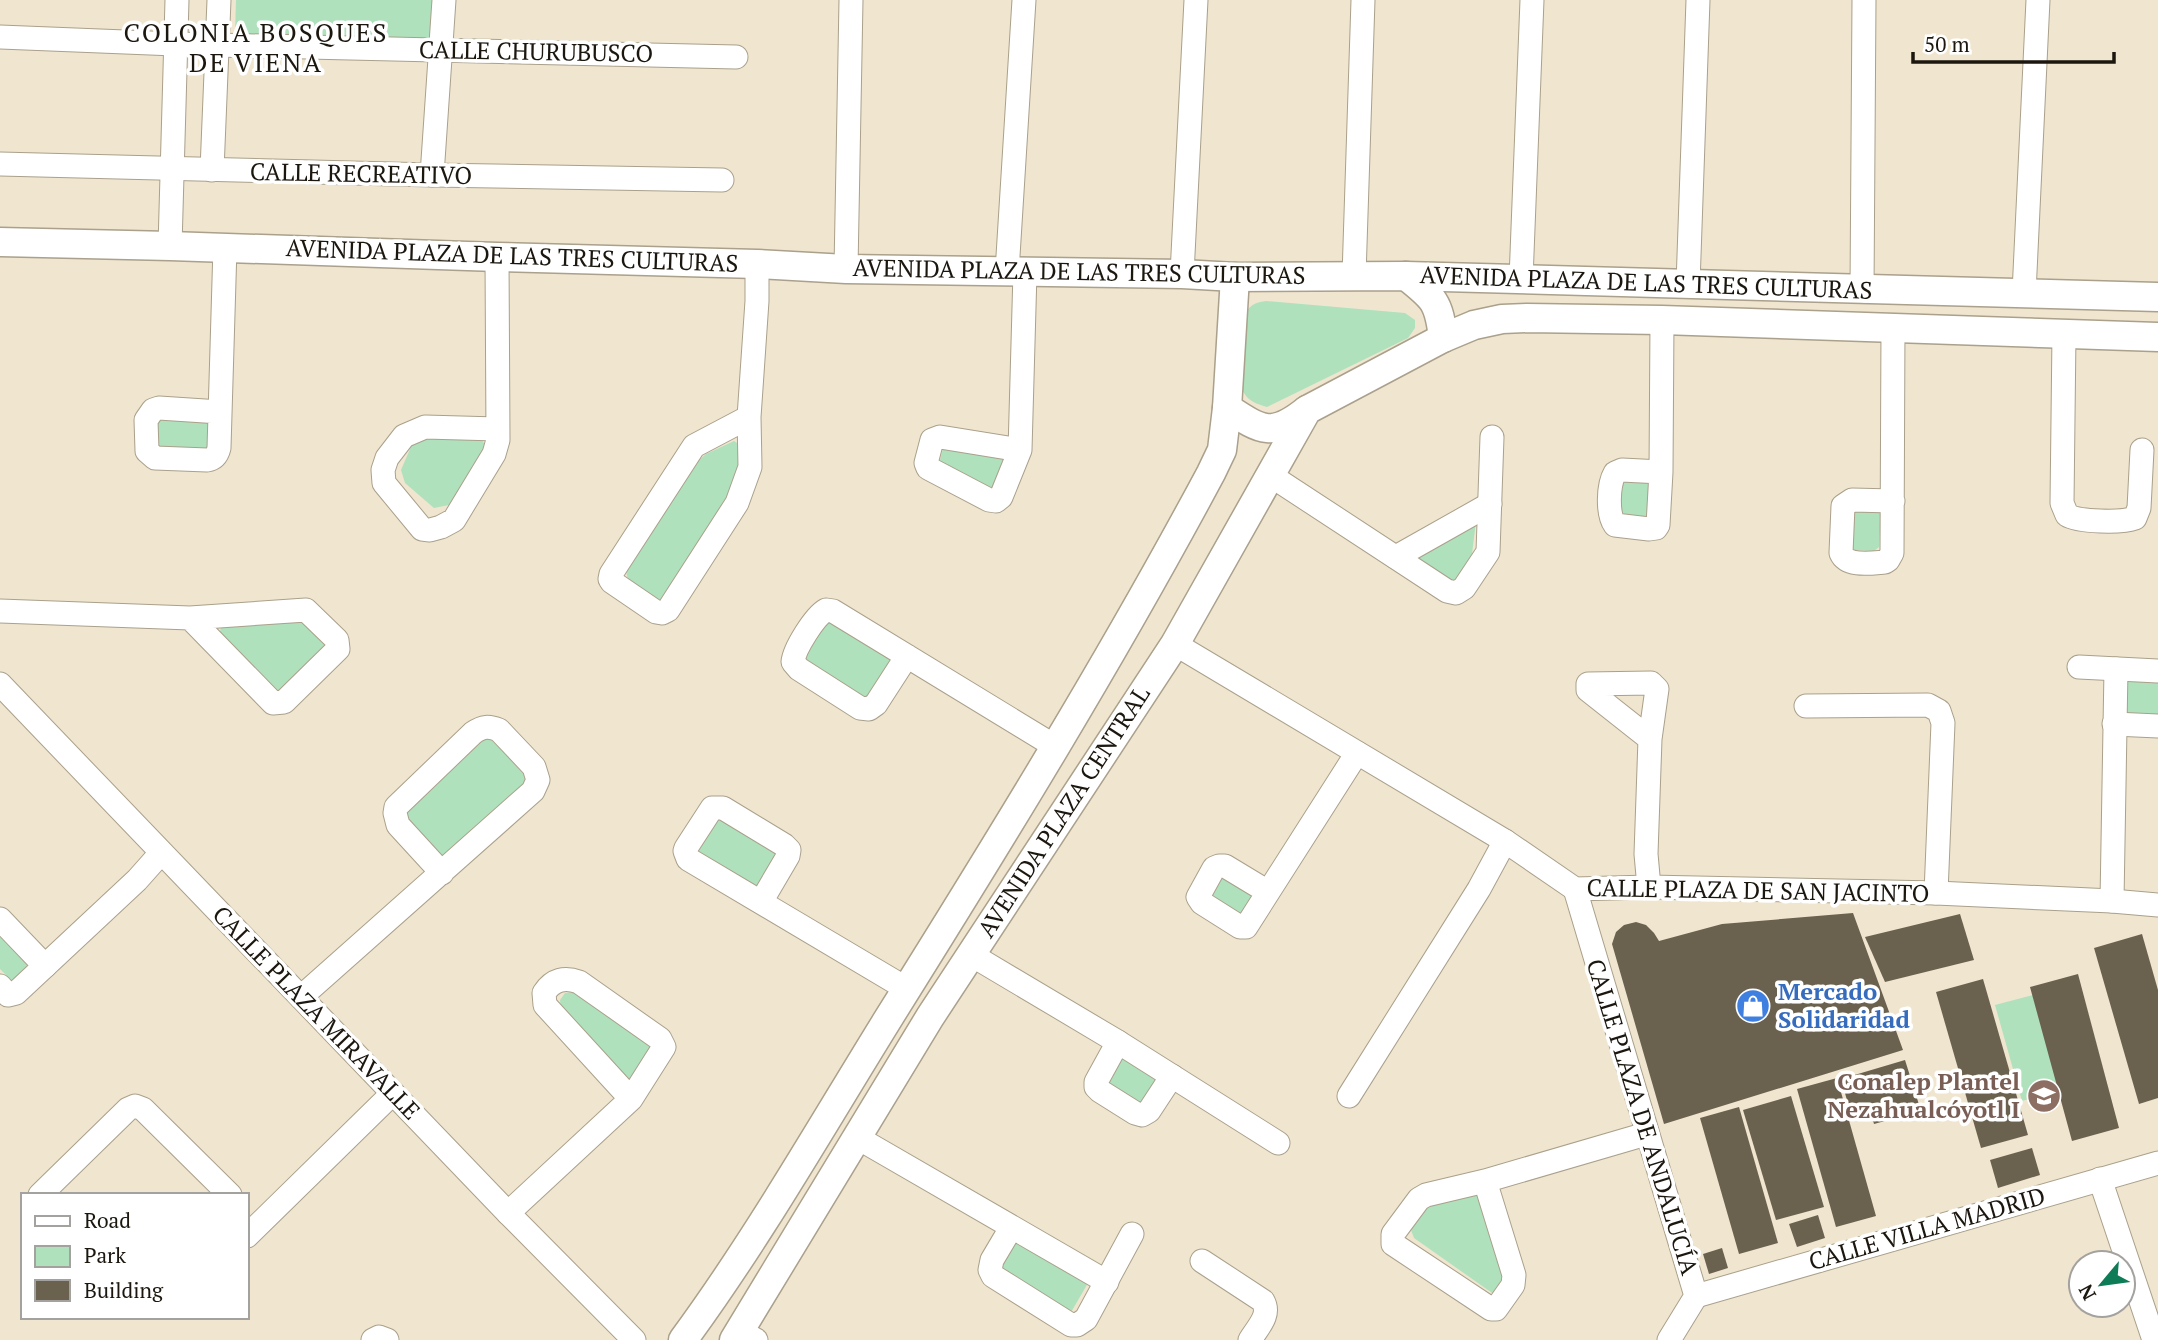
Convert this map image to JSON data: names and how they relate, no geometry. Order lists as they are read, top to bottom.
{
  "streets": {
    "street": [
      "CALLE CHURUBUSCO",
      "CALLE RECREATIVO",
      "AVENIDA PLAZA DE LAS TRES CULTURAS",
      "AVENIDA PLAZA CENTRAL",
      "CALLE PLAZA DE SAN JACINTO",
      "CALLE PLAZA MIRAVALLE",
      "CALLE PLAZA DE ANDALUCÍA",
      "CALLE VILLA MADRID"
    ]
  },
  "crossings": [
    ["AVENIDA PLAZA DE LAS TRES CULTURAS", "AVENIDA PLAZA CENTRAL"],
    ["AVENIDA PLAZA CENTRAL", "CALLE PLAZA DE SAN JACINTO"],
    ["CALLE PLAZA DE SAN JACINTO", "CALLE PLAZA DE ANDALUCÍA"],
    ["CALLE PLAZA DE ANDALUCÍA", "CALLE VILLA MADRID"]
  ],
  "districts": ["COLONIA BOSQUES DE VIENA"],
  "places": {
    "shop": ["Mercado Solidaridad"],
    "school or university": ["Conalep Plantel Nezahualcóyotl I"]
  },
  "legend": ["Road", "Park", "Building"],
  "scale_bar": "50 m",
  "north": "bottom left"
}
